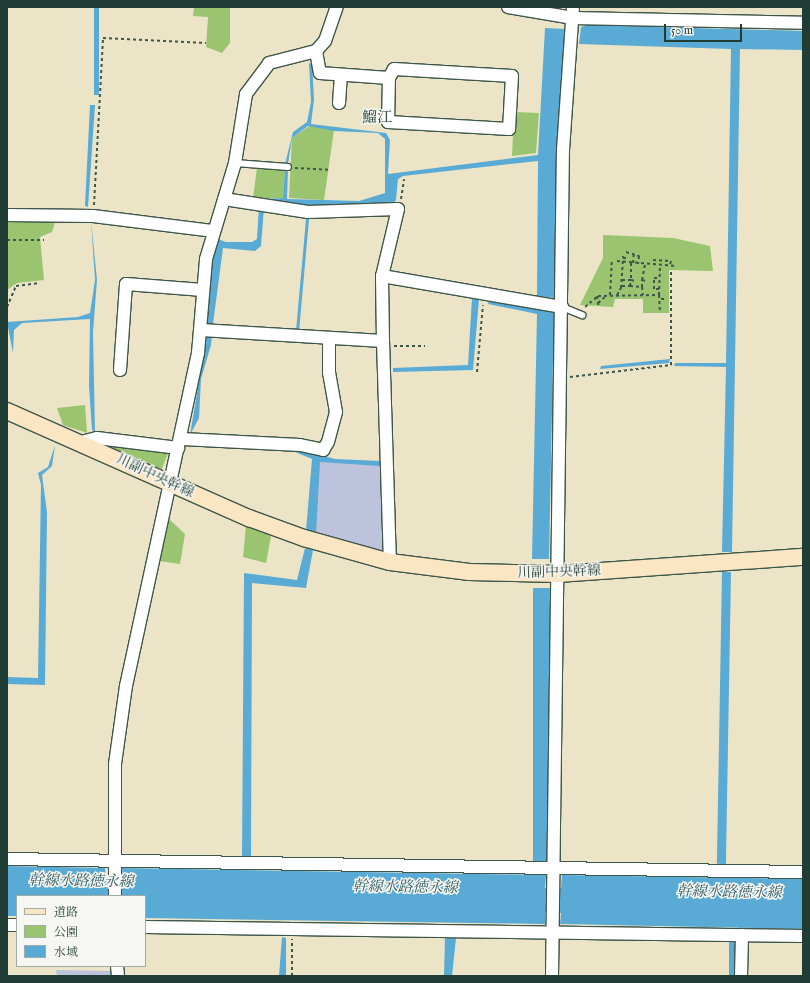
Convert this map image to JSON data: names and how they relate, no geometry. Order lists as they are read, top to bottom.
{
  "streets": {
    "street": ["川副中央幹線"]
  },
  "districts": ["鰡江"],
  "water": ["幹線水路徳永線"],
  "legend": ["道路", "公園", "水域"],
  "scale_bar": "50 m"
}
